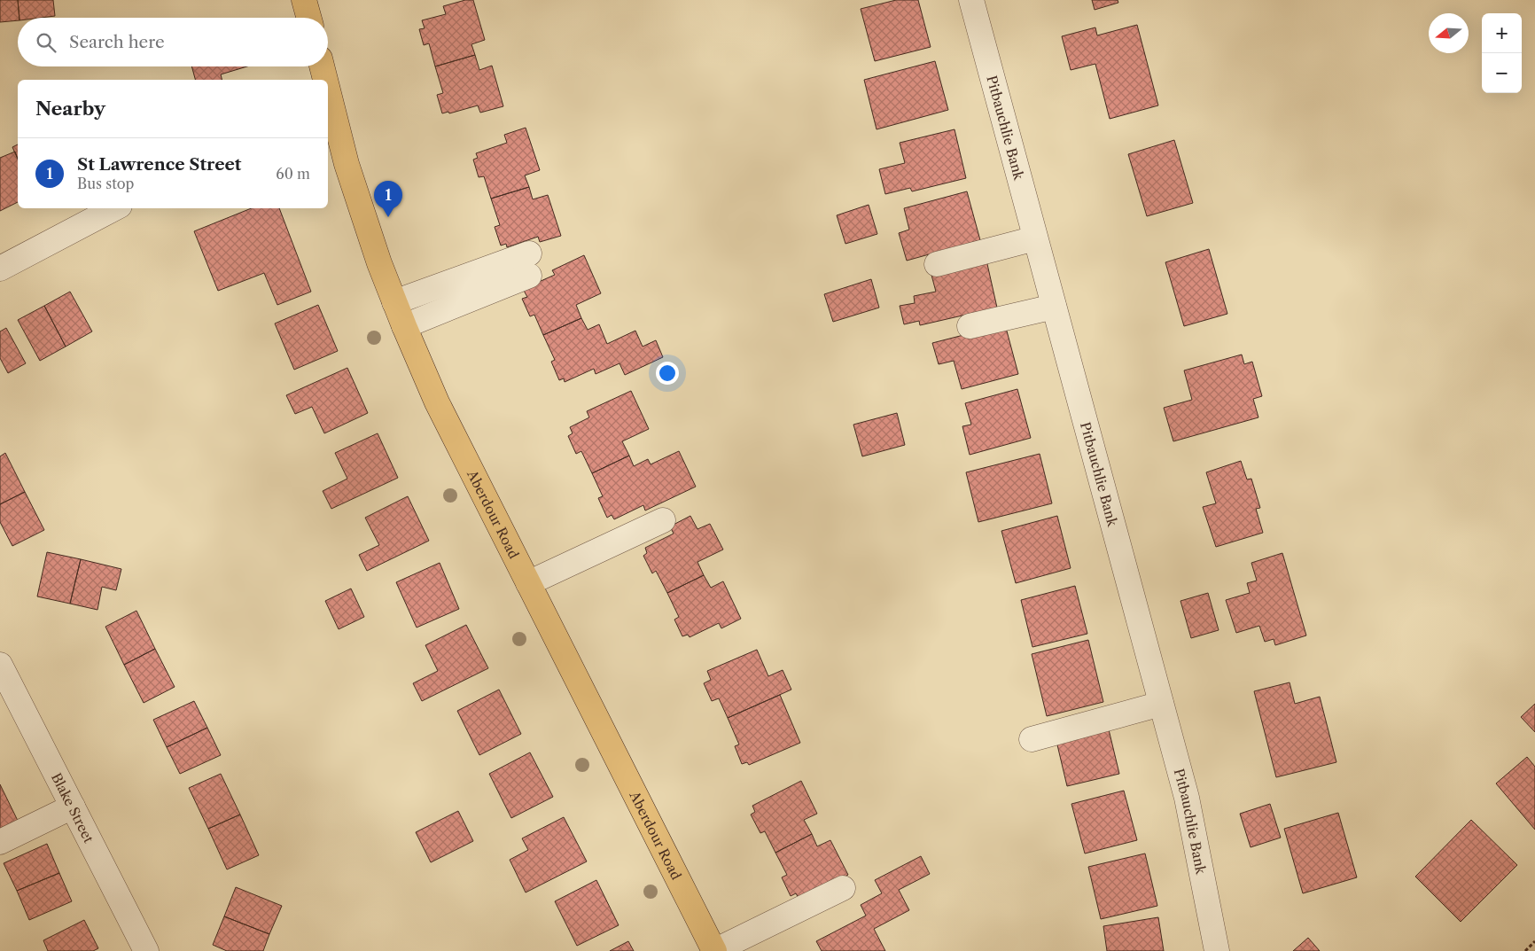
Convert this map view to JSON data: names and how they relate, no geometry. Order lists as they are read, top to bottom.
{
  "streets": {
    "main road": ["Aberdour Road"],
    "street": ["Pitbauchlie Bank", "Blake Street"]
  },
  "north": "left",
  "page": {
    "map_buttons": ["+", "−"],
    "search": "Search here",
    "heading": "Nearby",
    "list": [
      {
        "mark": "1",
        "name": "St Lawrence Street",
        "note": "Bus stop",
        "value": "60 m"
      }
    ],
    "pins": "1"
  }
}
